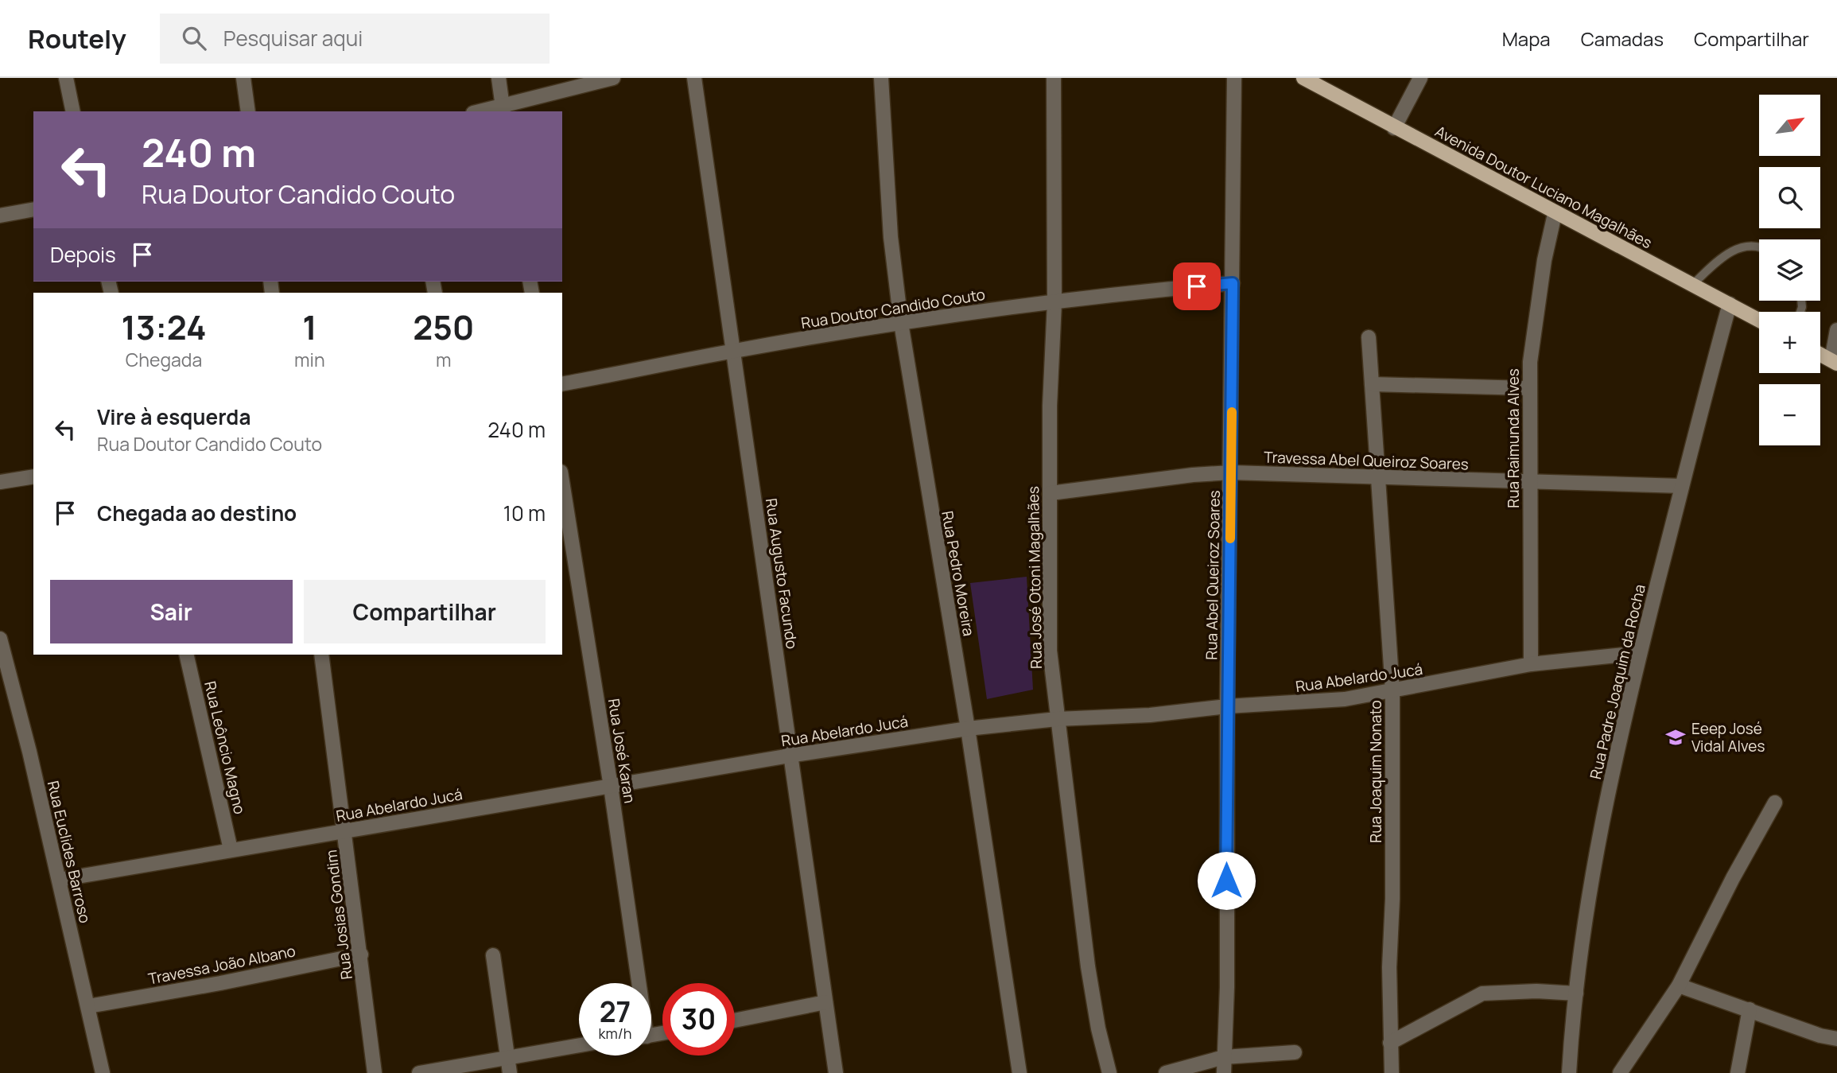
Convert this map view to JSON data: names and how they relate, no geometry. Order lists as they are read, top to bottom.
{
  "streets": {
    "main road": ["Avenida Doutor Luciano Magalhães"],
    "street": [
      "Rua Doutor Candido Couto",
      "Rua Raimunda Alves",
      "Travessa Abel Queiroz Soares",
      "Rua Augusto Facundo",
      "Rua Pedro Moreira",
      "Rua Abel Queiroz Soares",
      "Rua José Otoni Magalhães",
      "Rua Abelardo Jucá",
      "Rua Padre Joaquim da Rocha",
      "Rua Leôncio Magno",
      "Rua José Karan",
      "Rua Joaquim Nonato",
      "Rua Euclides Barroso",
      "Rua Josias Gondim",
      "Travessa João Albano"
    ]
  },
  "crossings": [
    ["Avenida Doutor Luciano Magalhães", "Rua Raimunda Alves"],
    ["Avenida Doutor Luciano Magalhães", "Rua Padre Joaquim da Rocha"],
    ["Rua Doutor Candido Couto", "Rua Augusto Facundo"],
    ["Rua Doutor Candido Couto", "Rua Pedro Moreira"],
    ["Rua Doutor Candido Couto", "Rua Abel Queiroz Soares"],
    ["Rua Doutor Candido Couto", "Rua José Otoni Magalhães"],
    ["Rua Raimunda Alves", "Travessa Abel Queiroz Soares"],
    ["Rua Raimunda Alves", "Rua Abelardo Jucá"],
    ["Travessa Abel Queiroz Soares", "Rua Abel Queiroz Soares"],
    ["Travessa Abel Queiroz Soares", "Rua José Otoni Magalhães"],
    ["Travessa Abel Queiroz Soares", "Rua Padre Joaquim da Rocha"],
    ["Travessa Abel Queiroz Soares", "Rua Joaquim Nonato"],
    ["Rua Augusto Facundo", "Rua Abelardo Jucá"],
    ["Rua Pedro Moreira", "Rua Abelardo Jucá"],
    ["Rua Abel Queiroz Soares", "Rua Abelardo Jucá"],
    ["Rua José Otoni Magalhães", "Rua Abelardo Jucá"],
    ["Rua Abelardo Jucá", "Rua Padre Joaquim da Rocha"],
    ["Rua Abelardo Jucá", "Rua Leôncio Magno"],
    ["Rua Abelardo Jucá", "Rua José Karan"],
    ["Rua Abelardo Jucá", "Rua Joaquim Nonato"],
    ["Rua Abelardo Jucá", "Rua Euclides Barroso"],
    ["Rua Abelardo Jucá", "Rua Josias Gondim"],
    ["Rua Euclides Barroso", "Travessa João Albano"],
    ["Rua Josias Gondim", "Travessa João Albano"]
  ],
  "places": {
    "school or university": ["Eeep José Vidal Alves"]
  },
  "north": "top right",
  "page": {
    "header": "Routely",
    "search": "Pesquisar aqui",
    "nav": ["Mapa", "Camadas", "Compartilhar"],
    "map_buttons": ["+", "−"],
    "turn": ["240 m", "Rua Doutor Candido Couto"],
    "then": "Depois",
    "eta": [
      "13:24",
      "Chegada",
      "1",
      "min",
      "250",
      "m"
    ],
    "list": [
      {
        "name": "Vire à esquerda",
        "note": "Rua Doutor Candido Couto",
        "value": "240 m"
      },
      {
        "name": "Chegada ao destino",
        "value": "10 m"
      }
    ],
    "buttons": ["Sair", "Compartilhar"],
    "speed": "27 km/h",
    "limit": "30"
  }
}
